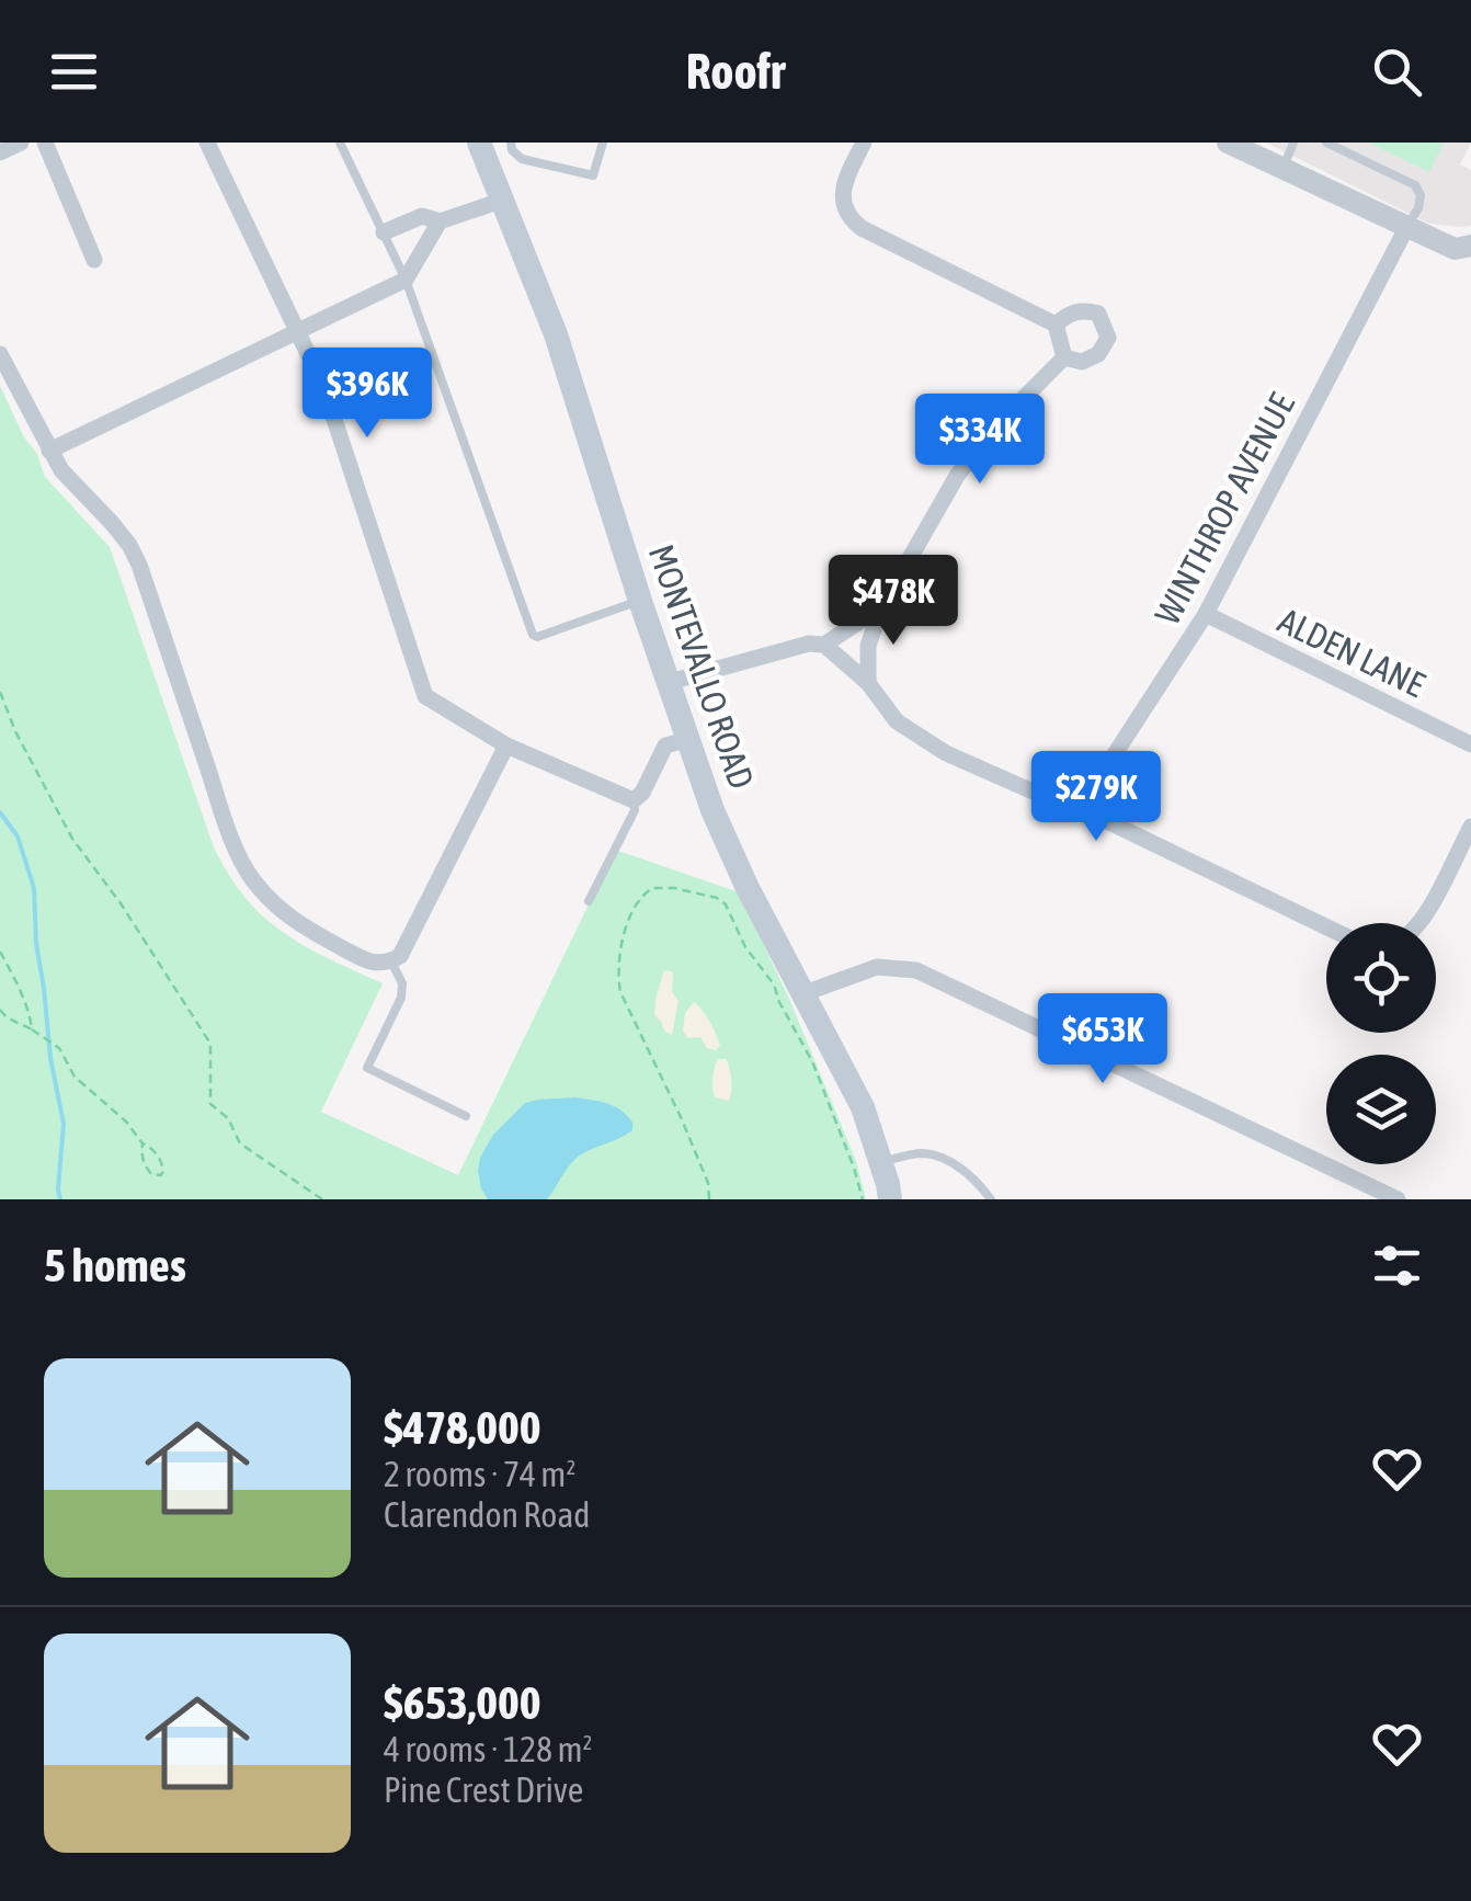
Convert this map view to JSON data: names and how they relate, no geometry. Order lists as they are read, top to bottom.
{
  "streets": {
    "main road": ["MONTEVALLO ROAD"],
    "street": ["WINTHROP AVENUE", "ALDEN LANE"]
  },
  "crossings": [
    ["WINTHROP AVENUE", "ALDEN LANE"]
  ],
  "page": {
    "header": "Roofr",
    "price": [
      "$396K",
      "$334K",
      "$478K",
      "$279K",
      "$653K"
    ],
    "heading": "5 homes",
    "list": [
      {
        "name": "$478,000",
        "note": "2 rooms · 74 m² · Clarendon Road"
      },
      {
        "name": "$653,000",
        "note": "4 rooms · 128 m² · Pine Crest Drive"
      }
    ]
  }
}
